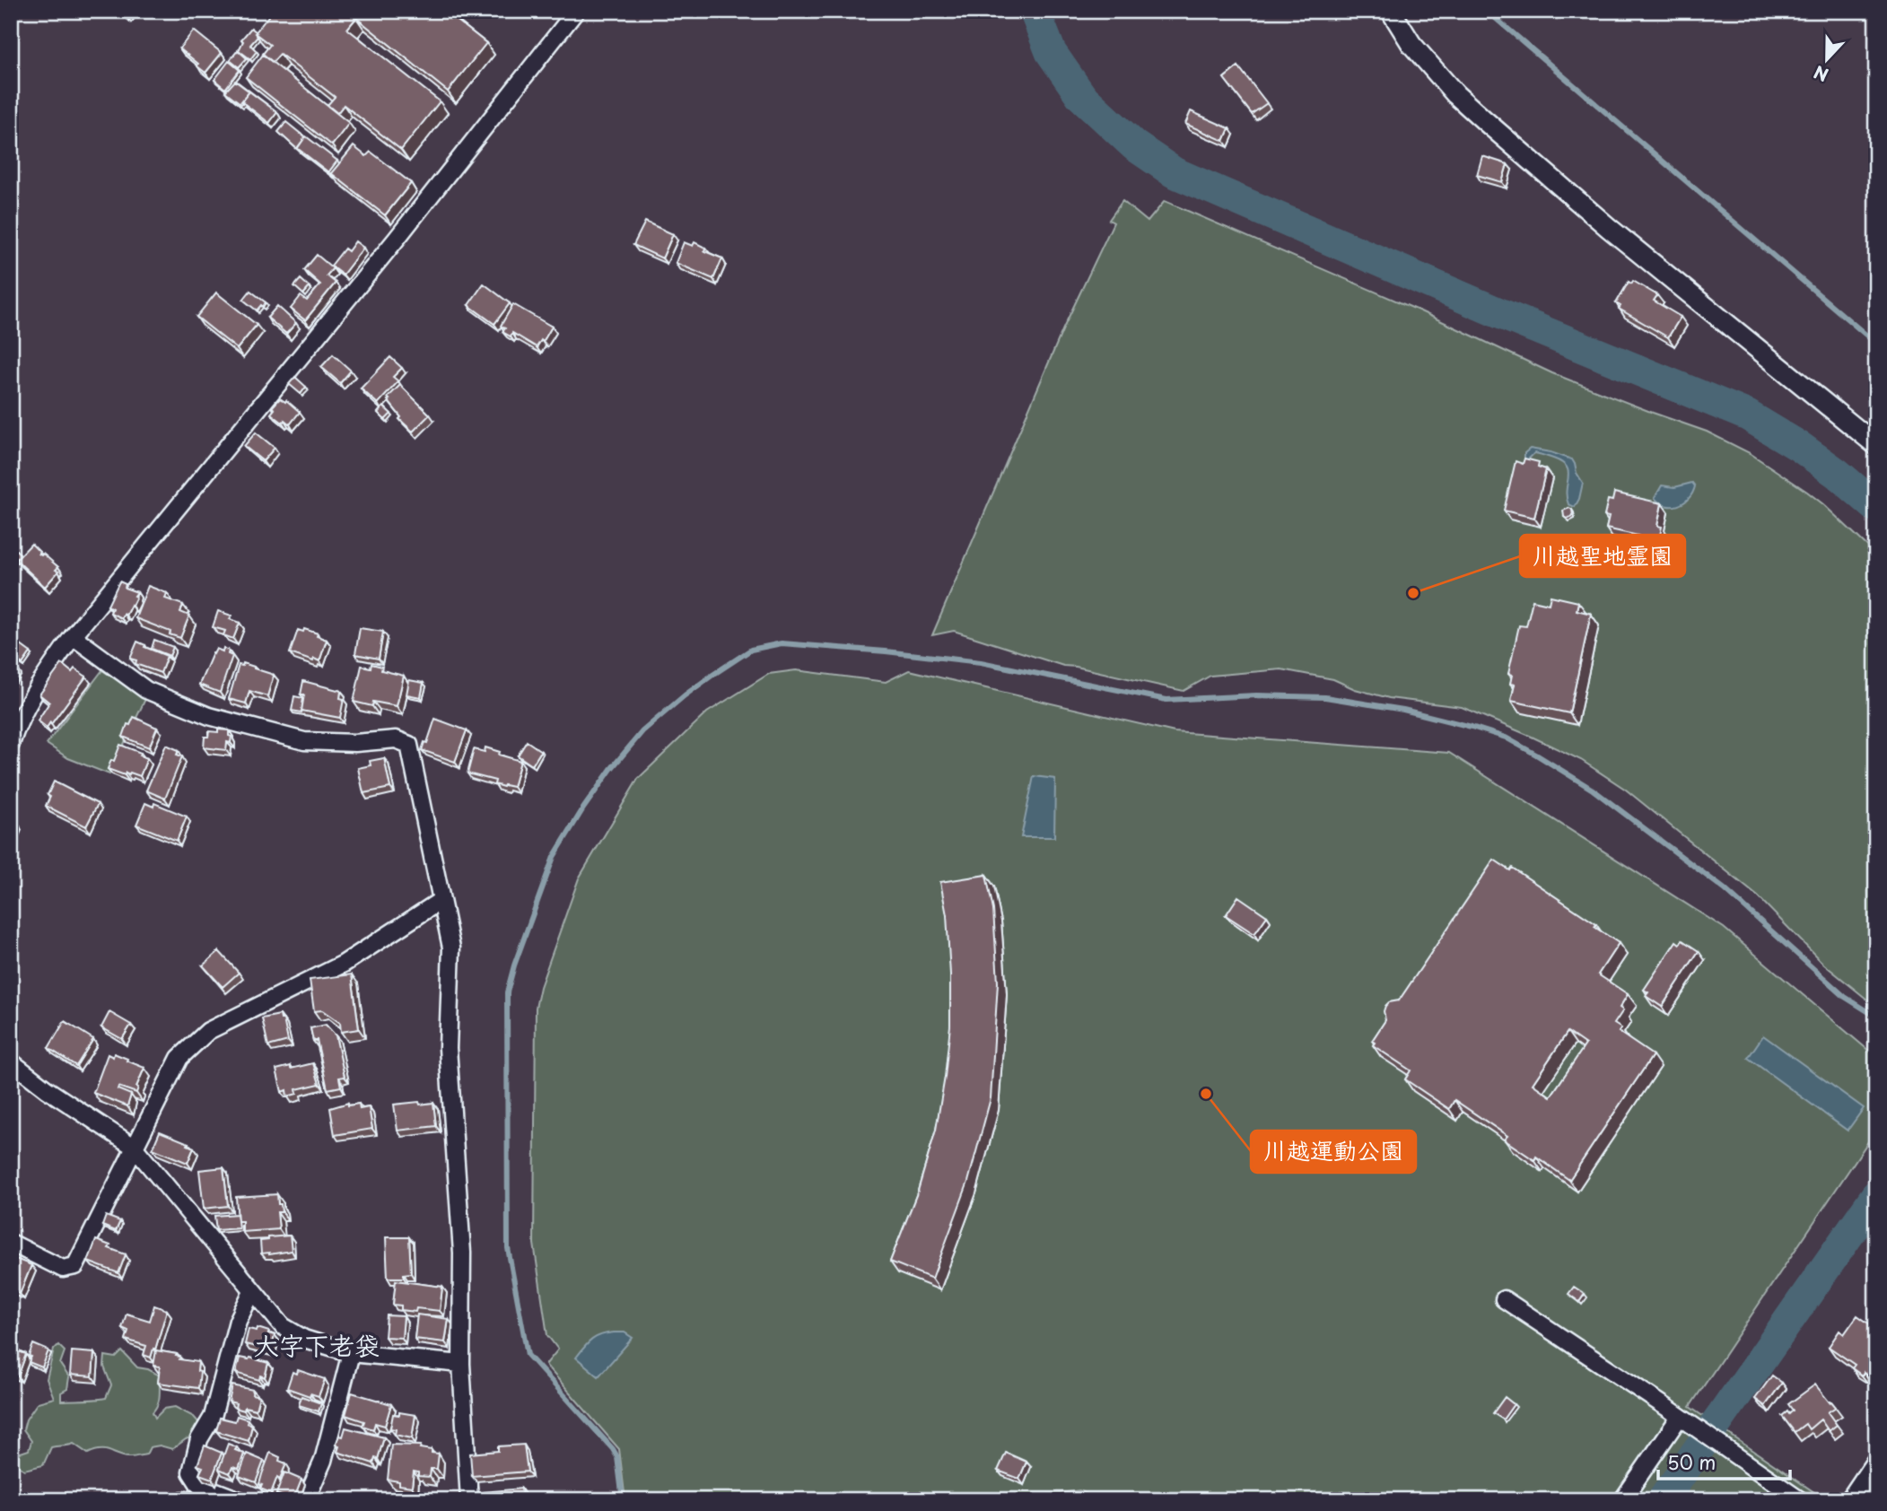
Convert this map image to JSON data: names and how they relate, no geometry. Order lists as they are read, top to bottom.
{
  "districts": ["大字下老袋"],
  "places": ["川越聖地霊園", "川越運動公園"],
  "scale_bar": "50 m",
  "north": "bottom"
}
